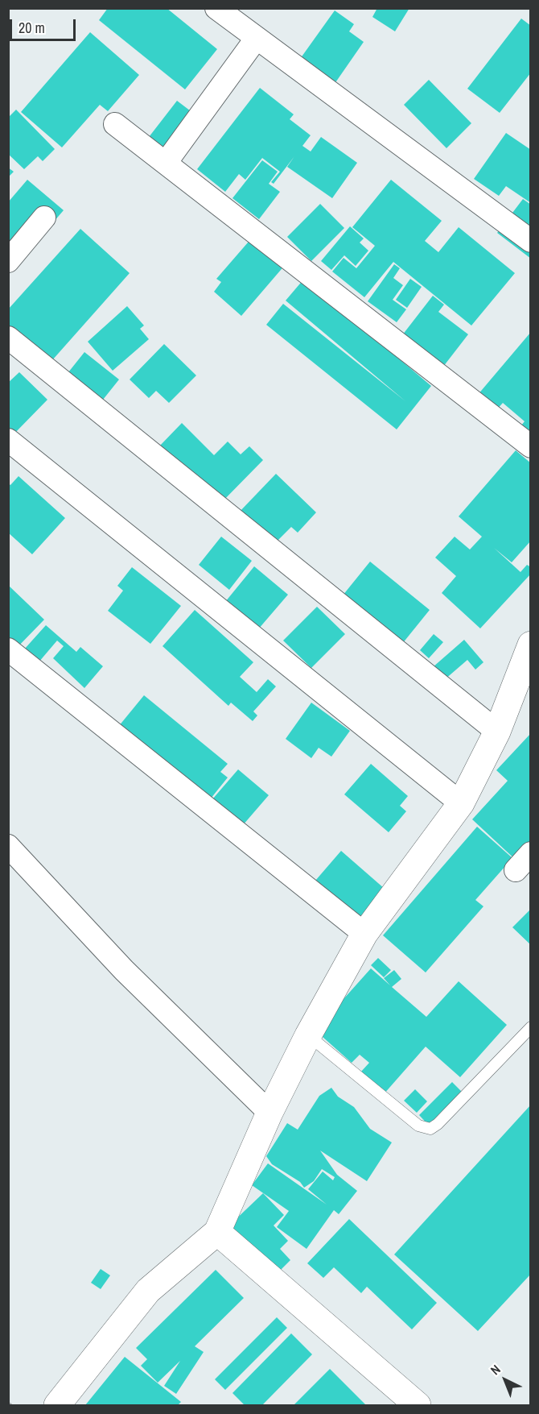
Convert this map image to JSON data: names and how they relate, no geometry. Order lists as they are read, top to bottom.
{
  "scale_bar": "20 m",
  "north": "top left"
}
